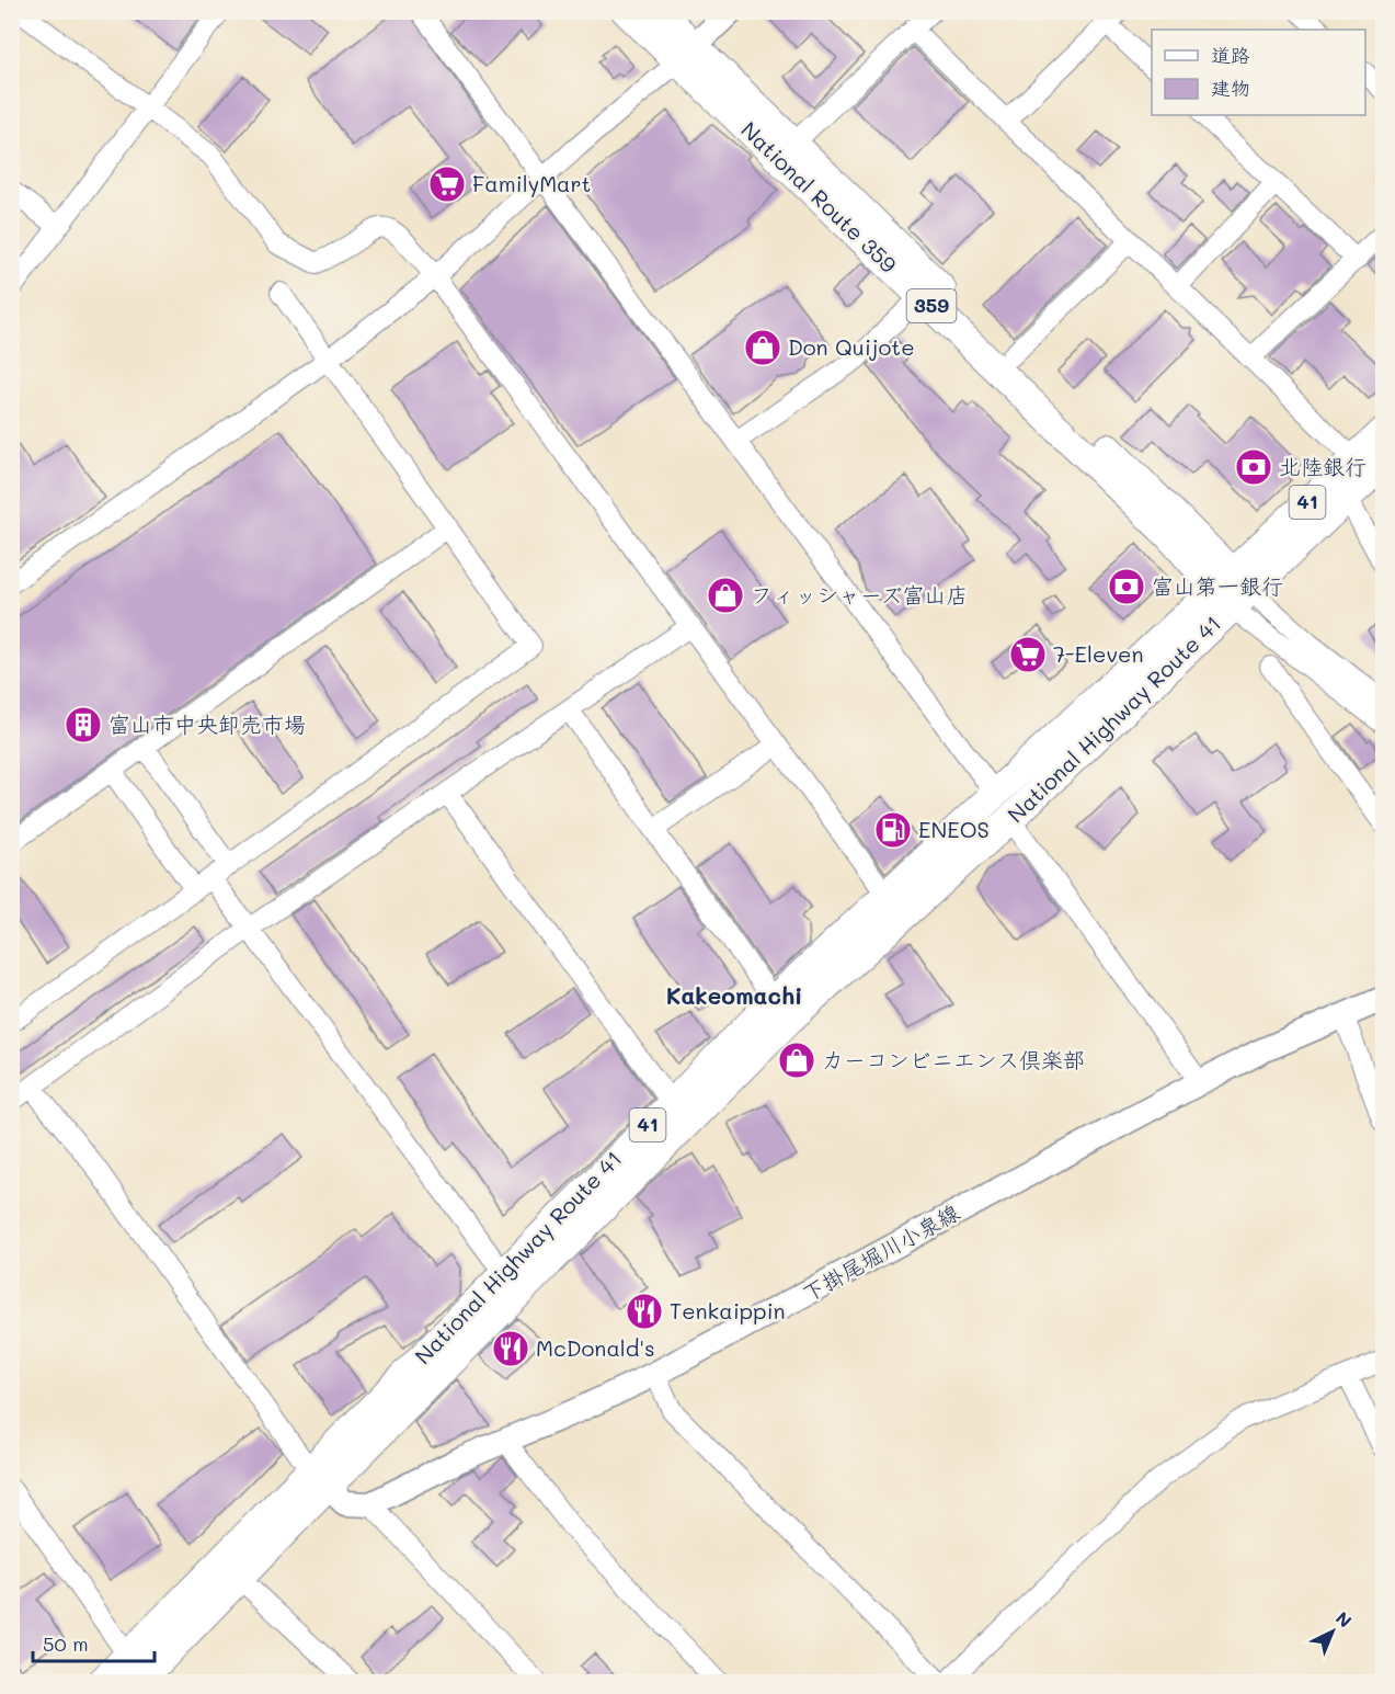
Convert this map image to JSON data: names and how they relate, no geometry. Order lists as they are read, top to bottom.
{
  "streets": {
    "highway": [
      "National Route 359",
      "359",
      "41",
      "National Highway Route 41"
    ],
    "main road": ["下掛尾堀川小泉線"]
  },
  "crossings": [
    ["National Route 359", "41"],
    ["National Route 359", "National Highway Route 41"],
    ["41", "National Highway Route 41"]
  ],
  "districts": ["Kakeomachi"],
  "places": {
    "supermarket": ["FamilyMart", "7-Eleven"],
    "shop": ["Don Quijote", "フィッシャーズ富山店", "カーコンビニエンス倶楽部"],
    "bank": ["北陸銀行", "富山第一銀行"],
    "building": ["富山市中央卸売市場"],
    "fuel station": ["ENEOS"],
    "restaurant": ["Tenkaippin", "McDonald's"]
  },
  "legend": ["道路", "建物"],
  "scale_bar": "50 m",
  "north": "top right"
}
